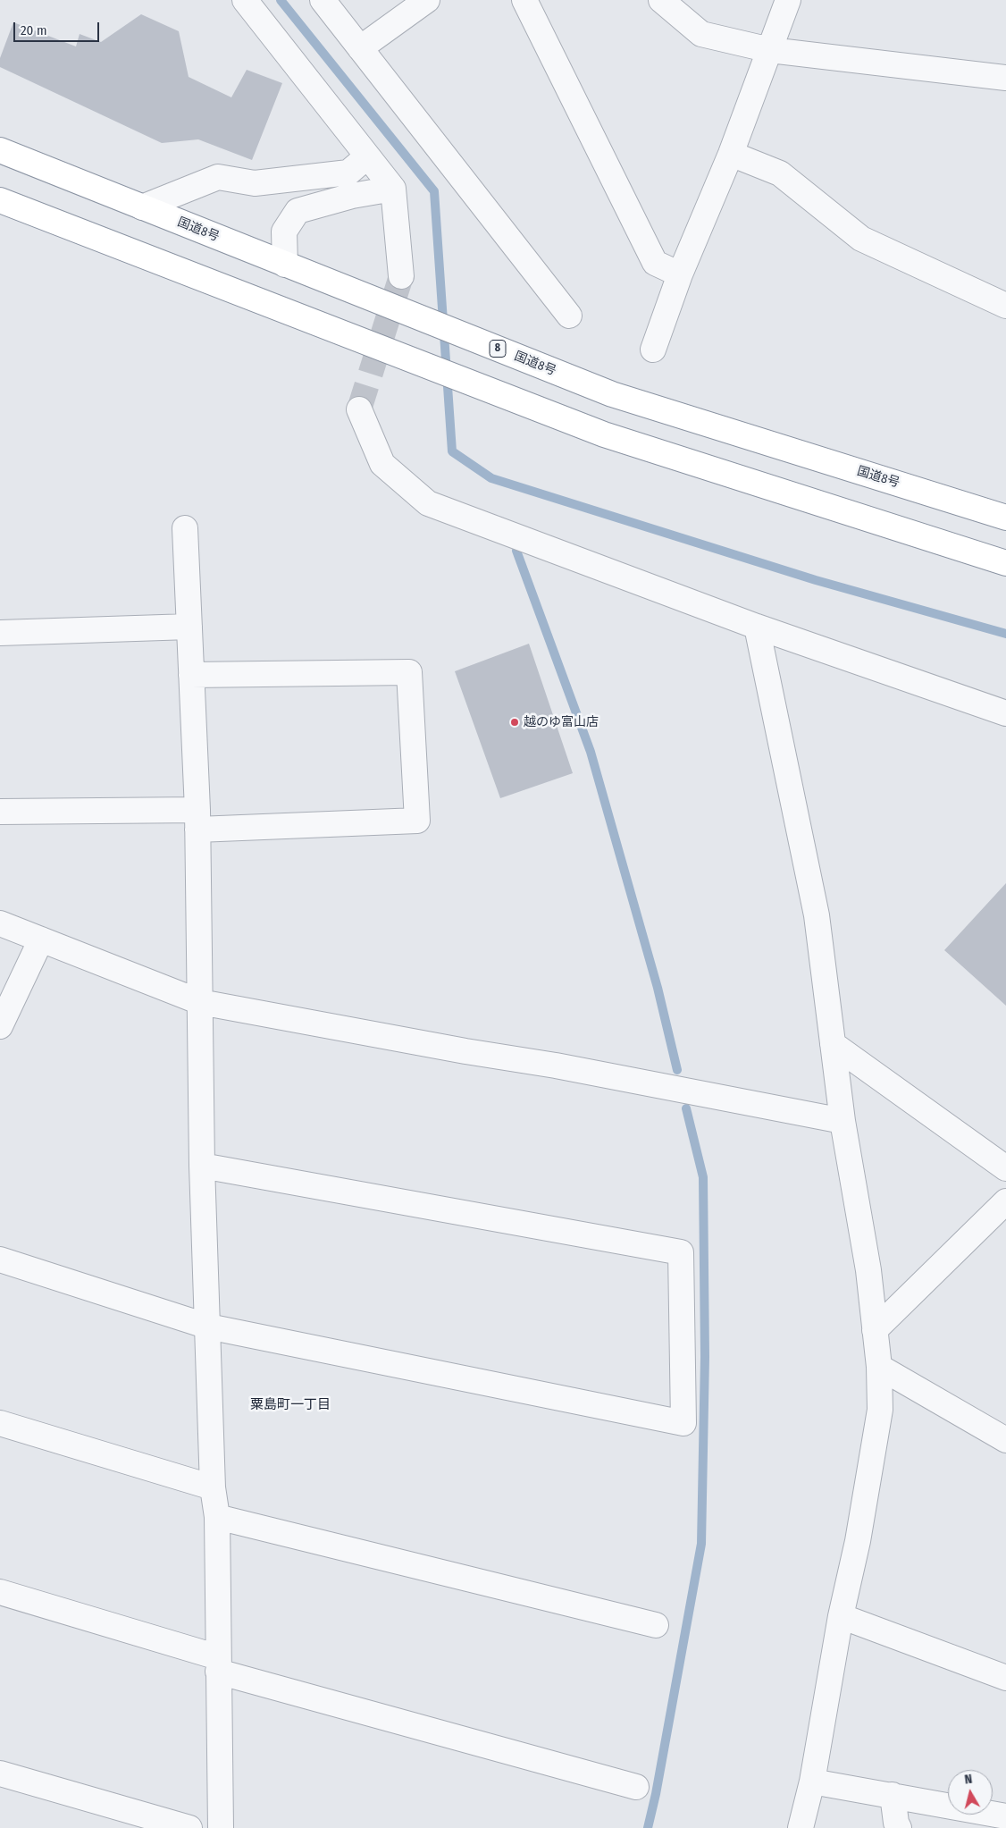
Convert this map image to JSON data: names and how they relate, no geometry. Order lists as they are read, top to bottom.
{
  "streets": {
    "highway": ["国道8号", "8"]
  },
  "districts": ["粟島町一丁目"],
  "places": ["越のゆ富山店"],
  "scale_bar": "20 m",
  "north": "top"
}
